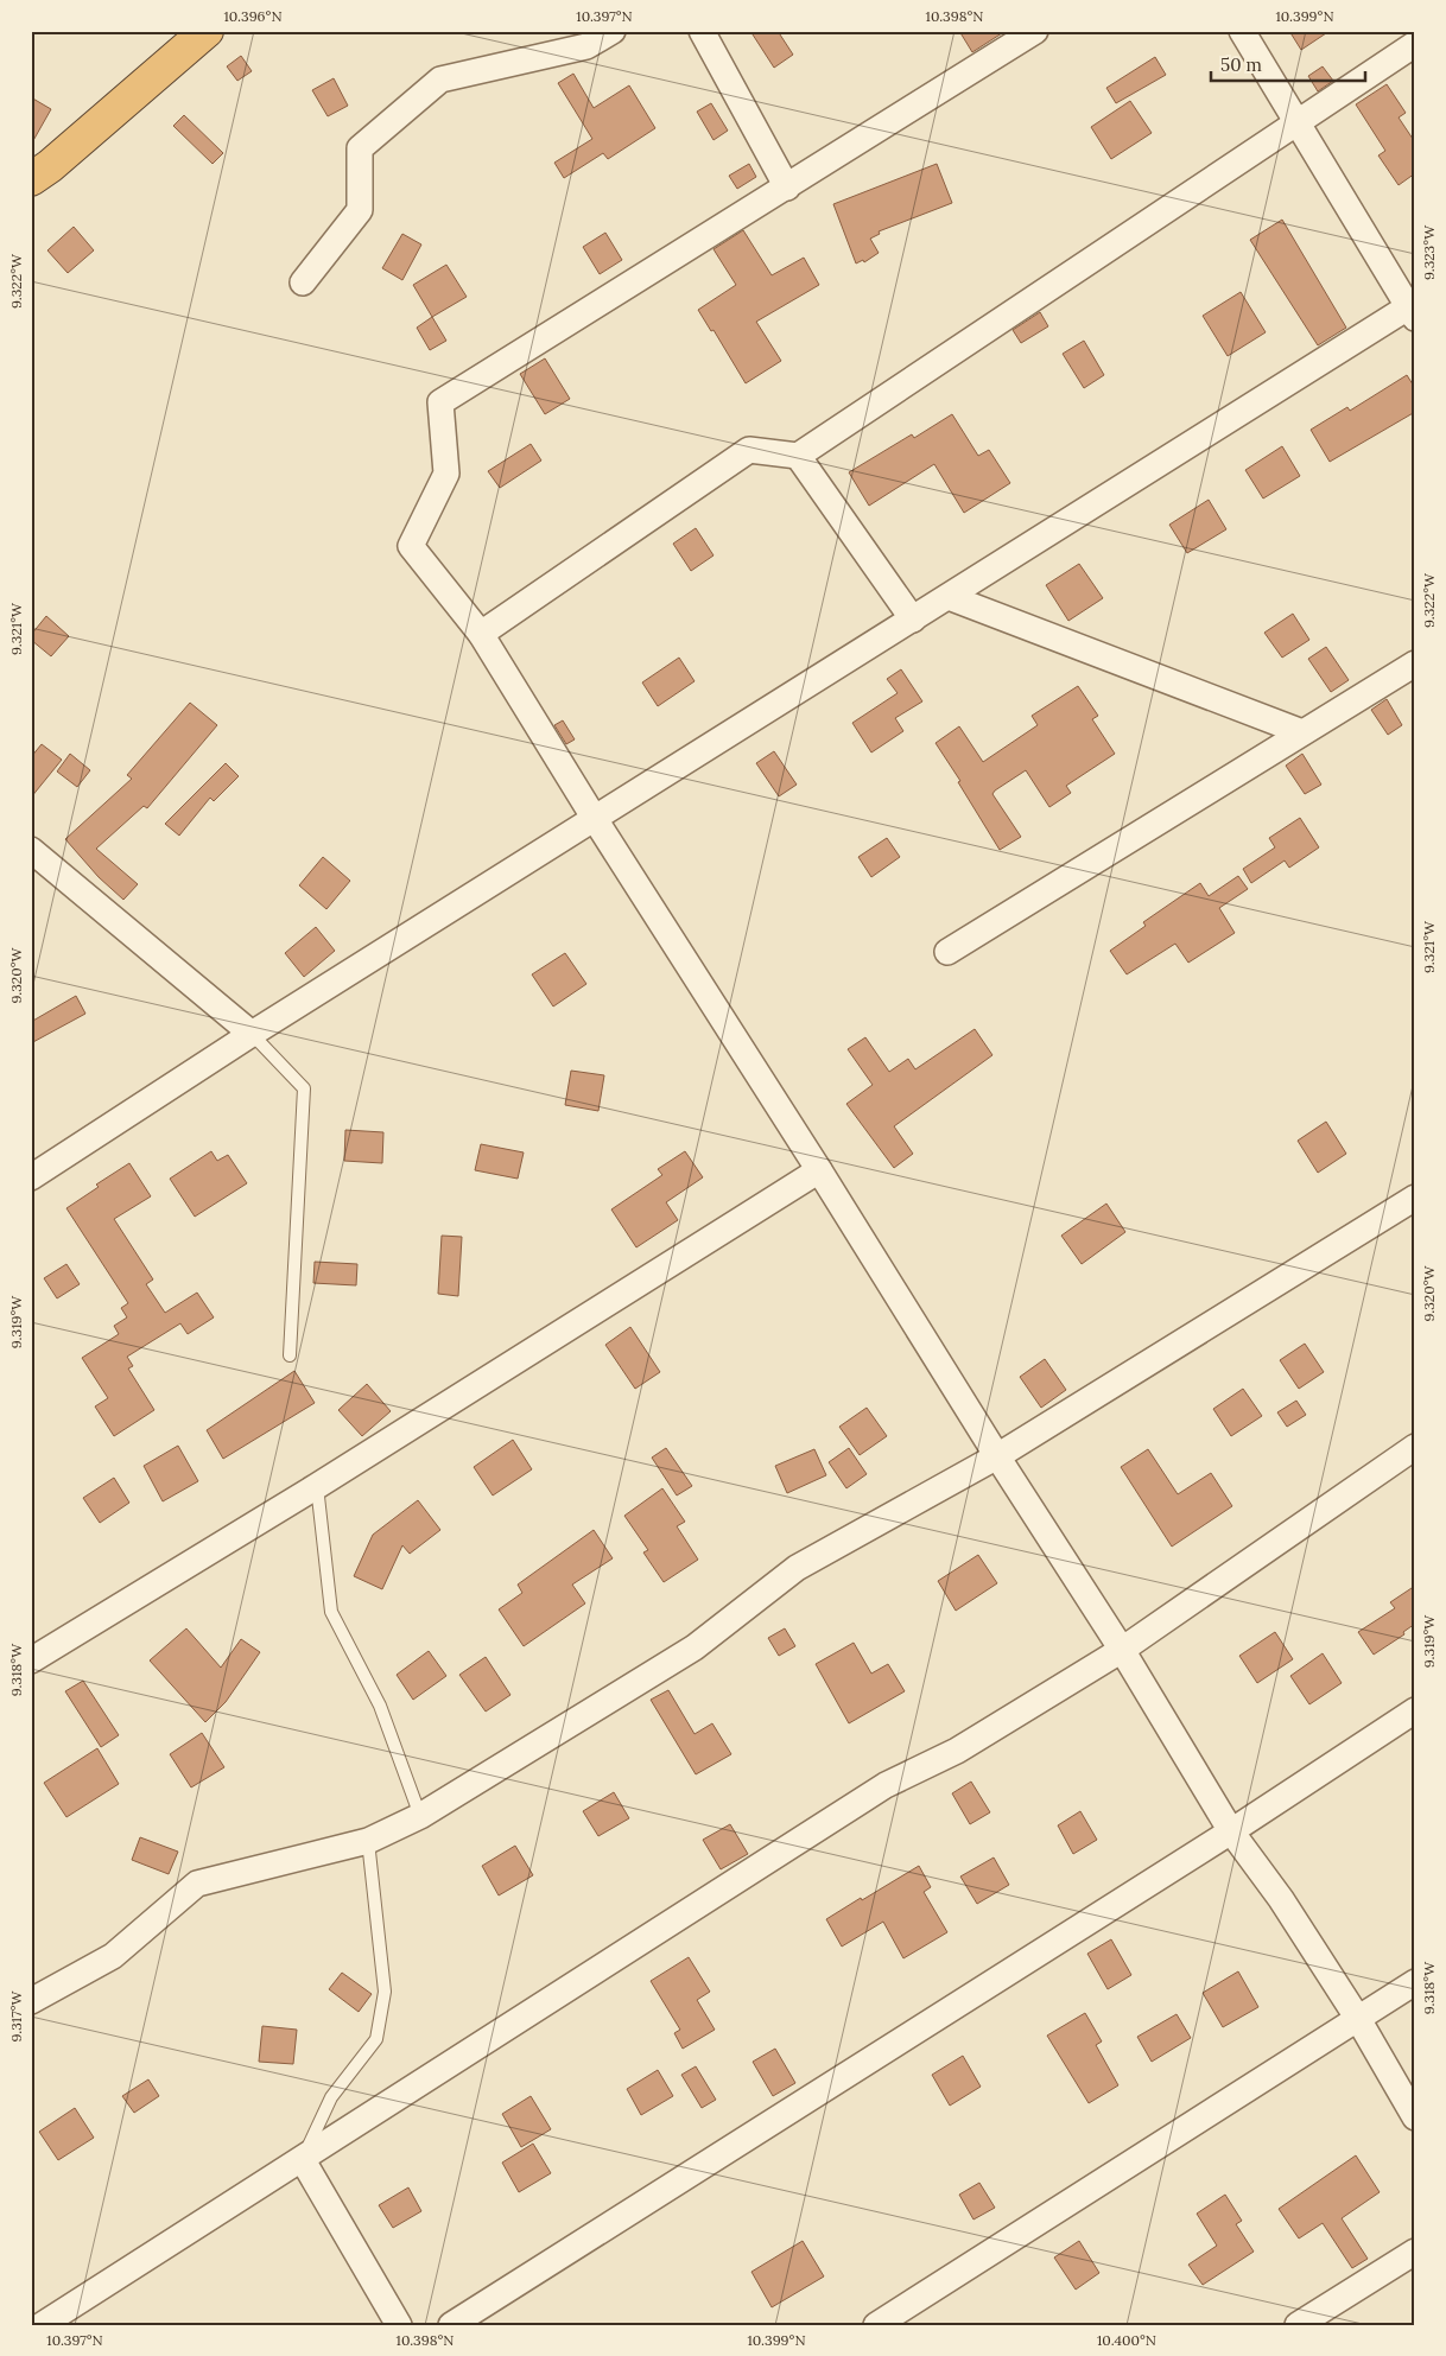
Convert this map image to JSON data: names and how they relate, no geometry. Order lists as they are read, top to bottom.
{
  "scale_bar": "50 m",
  "coordinates": [
    "10.396°N",
    "10.397°N",
    "10.398°N",
    "10.399°N",
    "9.323°W",
    "9.322°W",
    "9.321°W",
    "9.320°W",
    "9.319°W",
    "9.318°W",
    "9.317°W",
    "10.400°N"
  ]
}
